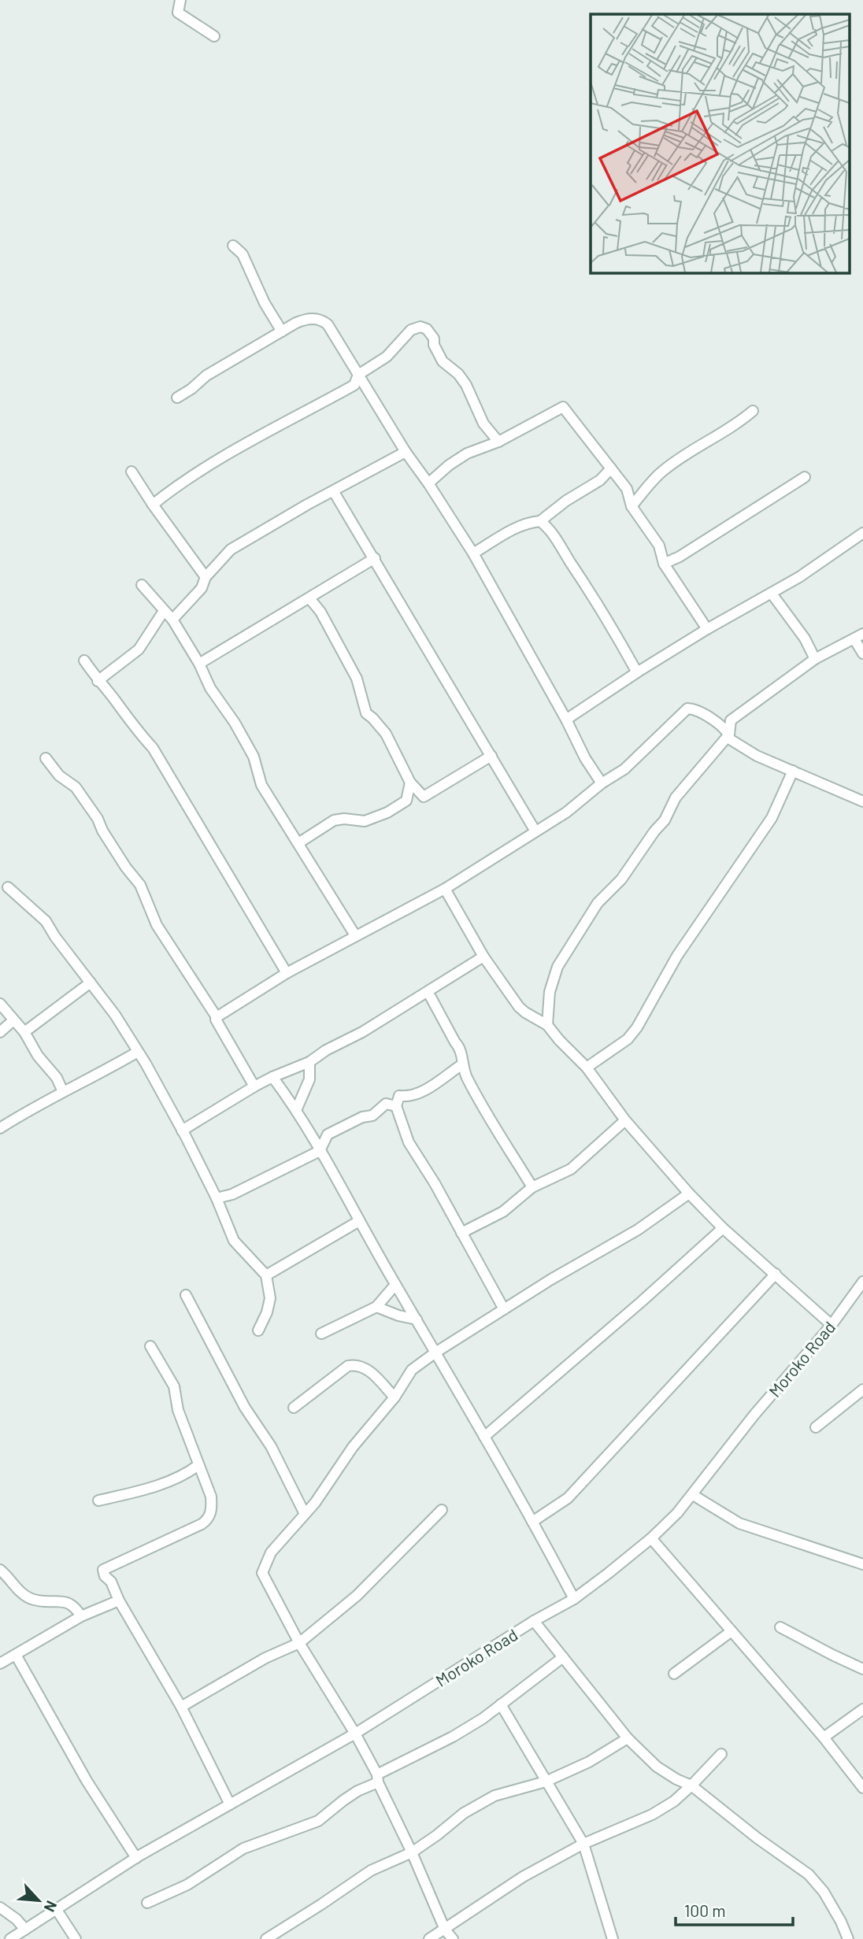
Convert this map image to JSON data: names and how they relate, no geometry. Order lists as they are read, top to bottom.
{
  "streets": {
    "street": ["Moroko Road"]
  },
  "scale_bar": "100 m",
  "north": "bottom right"
}
